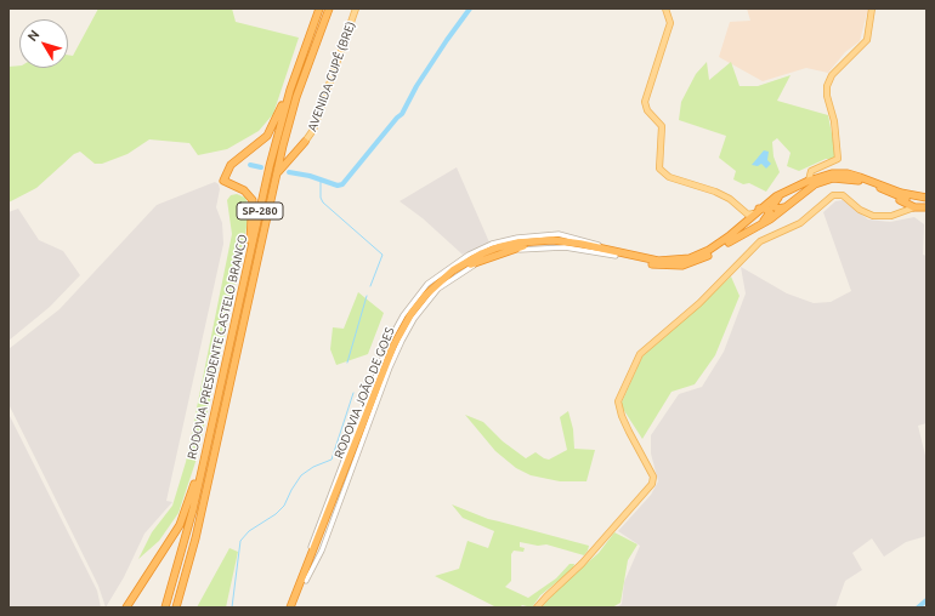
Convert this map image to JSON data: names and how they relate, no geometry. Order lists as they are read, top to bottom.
{
  "streets": {
    "highway": ["SP-280", "RODOVIA PRESIDENTE CASTELO BRANCO", "RODOVIA JOÃO DE GOES"],
    "main road": ["AVENIDA GUPÊ (BRE)"]
  },
  "north": "top left"
}
